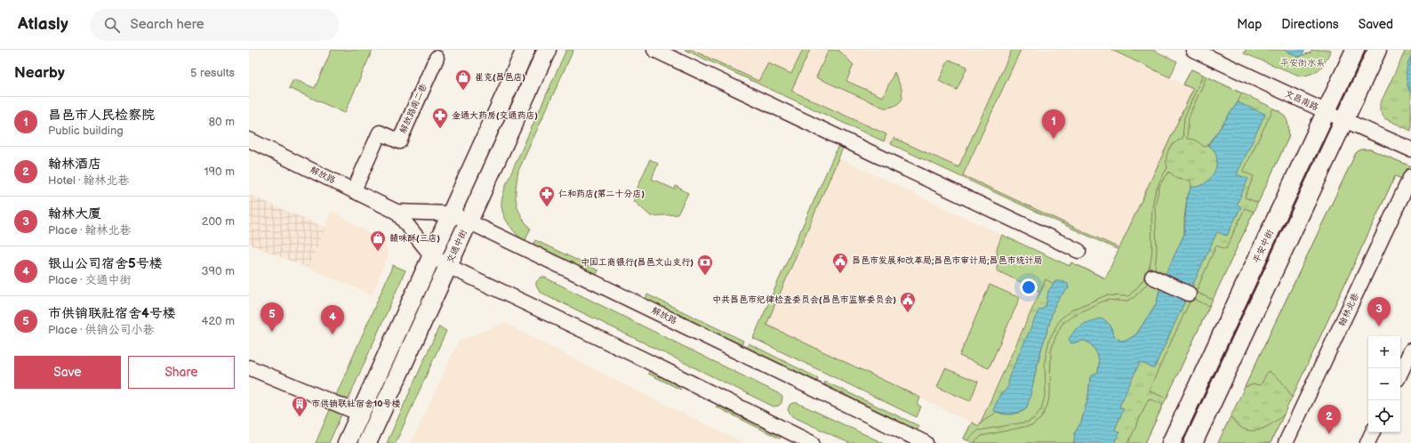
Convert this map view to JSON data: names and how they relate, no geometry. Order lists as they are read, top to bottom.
{
  "streets": {
    "main road": ["交通中街", "平安中街"],
    "street": [
      "文昌南路",
      "解放路南二巷",
      "解放路",
      "翰林北巷"
    ]
  },
  "crossings": [
    ["文昌南路", "平安中街"],
    ["解放路南二巷", "解放路"],
    ["解放路", "交通中街"]
  ],
  "parks": ["平安街水系"],
  "places": {
    "shop": ["崔克(昌邑店)", "赣味酥(三店)"],
    "pharmacy": ["金通大药房(交通药店)", "仁和药店(第二十分店)"],
    "public building": ["昌邑市发展和改革局;昌邑市审计局;昌邑市统计局", "中共昌邑市纪律检查委员会(昌邑市监察委员会)"],
    "bank": ["中国工商银行(昌邑文山支行)"],
    "building": ["市供销联社宿舍10号楼"]
  },
  "page": {
    "header": "Atlasly",
    "search": "Search here",
    "nav": ["Map", "Directions", "Saved"],
    "heading": ["Nearby", "5 results"],
    "list": [
      {
        "mark": "1",
        "name": "昌邑市人民检察院",
        "note": "Public building",
        "value": "80 m"
      },
      {
        "mark": "2",
        "name": "翰林酒店",
        "note": "Hotel · 翰林北巷",
        "value": "190 m"
      },
      {
        "mark": "3",
        "name": "翰林大厦",
        "note": "Place · 翰林北巷",
        "value": "200 m"
      },
      {
        "mark": "4",
        "name": "银山公司宿舍5号楼",
        "note": "Place · 交通中街",
        "value": "390 m"
      },
      {
        "mark": "5",
        "name": "市供销联社宿舍4号楼",
        "note": "Place · 供销公司小巷",
        "value": "420 m"
      }
    ],
    "pins": [
      "1",
      "3",
      "5",
      "4",
      "2"
    ],
    "map_buttons": ["+", "−"],
    "buttons": ["Save", "Share"]
  }
}
